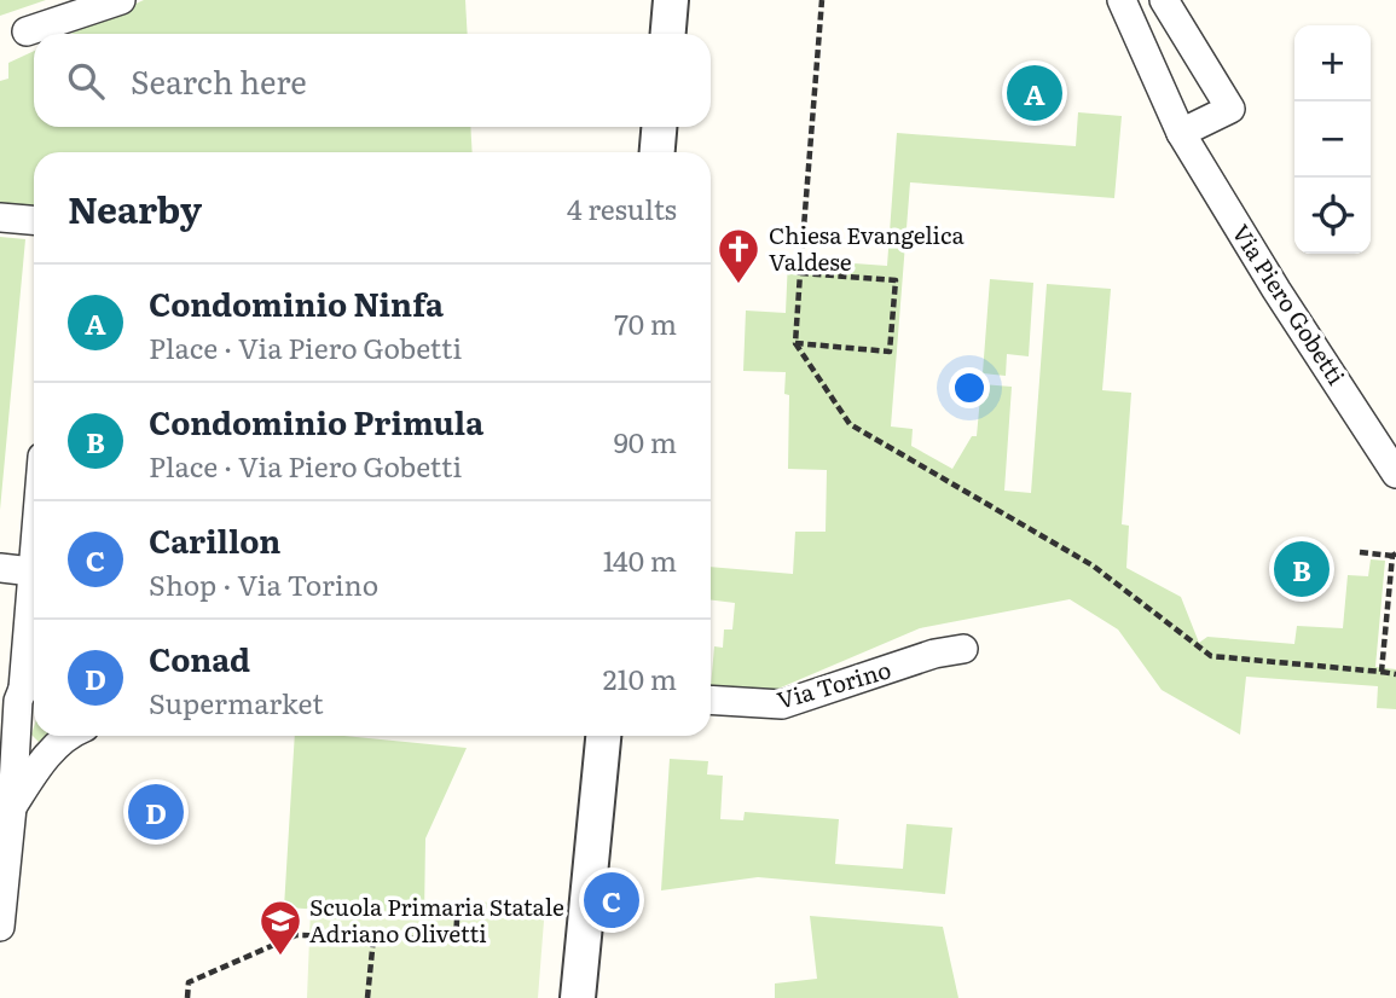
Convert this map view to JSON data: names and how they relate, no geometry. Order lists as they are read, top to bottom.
{
  "streets": {
    "street": ["Via Piero Gobetti", "Via Torino"]
  },
  "places": {
    "church": ["Chiesa Evangelica Valdese"],
    "school or university": ["Scuola Primaria Statale Adriano Olivetti"]
  },
  "page": {
    "map_buttons": ["+", "−"],
    "search": "Search here",
    "pins": [
      "A",
      "B",
      "D",
      "C"
    ],
    "heading": ["Nearby", "4 results"],
    "list": [
      {
        "mark": "A",
        "name": "Condominio Ninfa",
        "note": "Place · Via Piero Gobetti",
        "value": "70 m"
      },
      {
        "mark": "B",
        "name": "Condominio Primula",
        "note": "Place · Via Piero Gobetti",
        "value": "90 m"
      },
      {
        "mark": "C",
        "name": "Carillon",
        "note": "Shop · Via Torino",
        "value": "140 m"
      },
      {
        "mark": "D",
        "name": "Conad",
        "note": "Supermarket",
        "value": "210 m"
      }
    ]
  }
}
